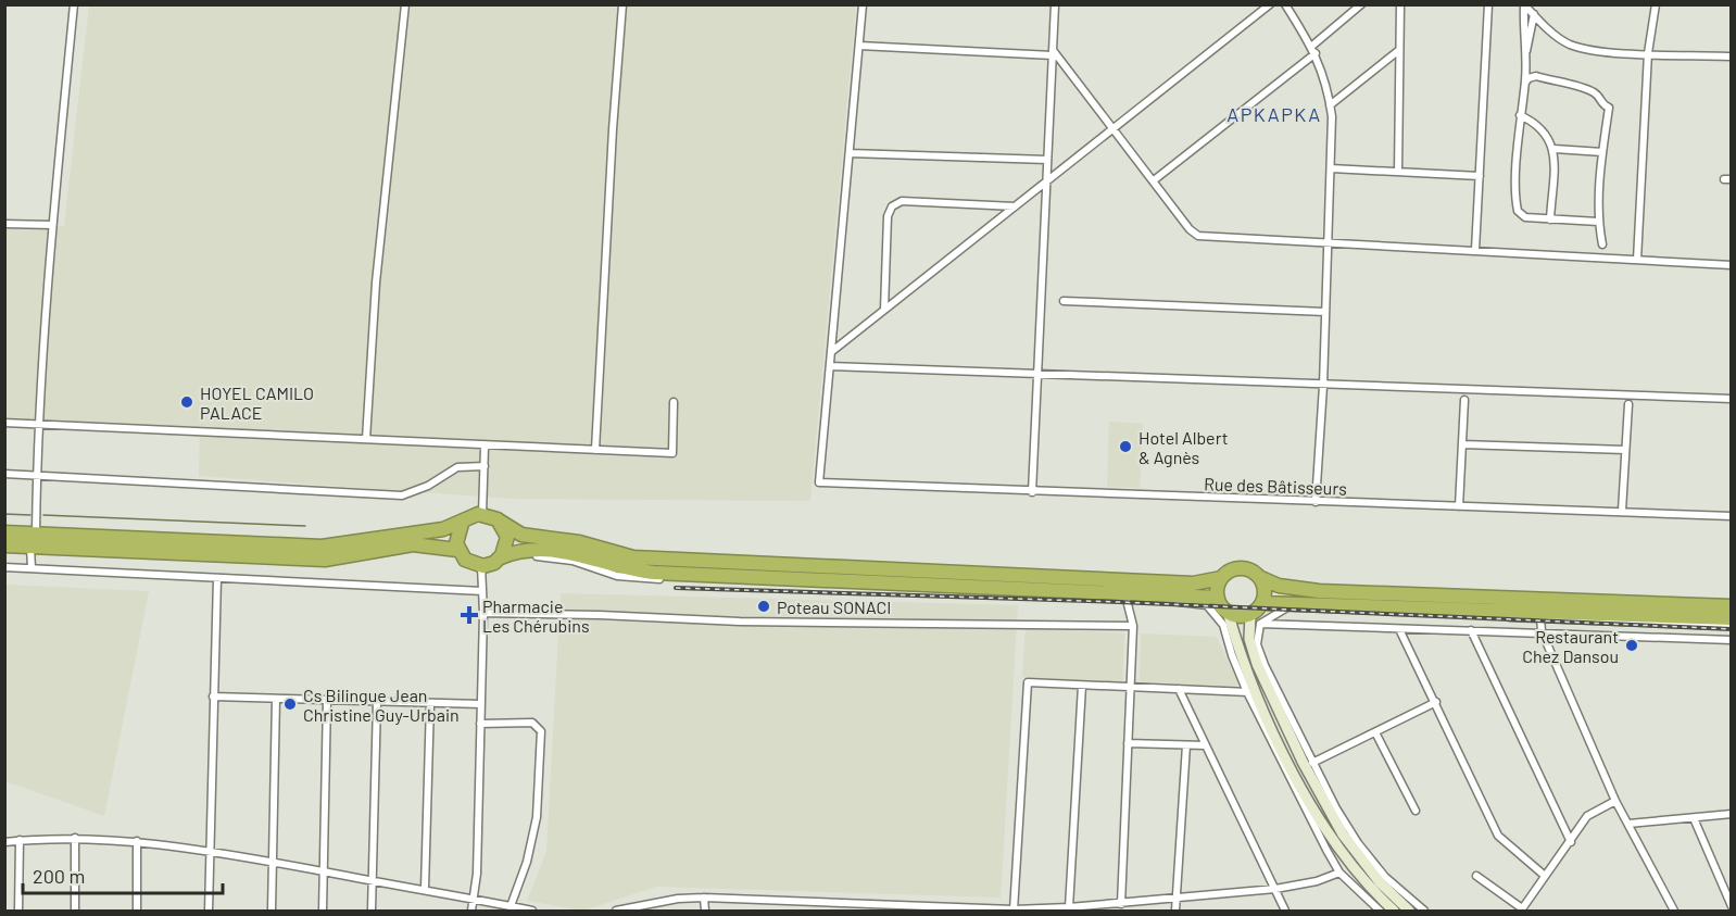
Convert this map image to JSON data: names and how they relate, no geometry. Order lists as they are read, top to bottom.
{
  "streets": {
    "street": ["Rue des Bâtisseurs"]
  },
  "districts": ["APKAPKA"],
  "places": {
    "other": [
      "HOYEL CAMILO PALACE",
      "Hotel Albert & Agnès",
      "Poteau SONACI",
      "Restaurant Chez Dansou",
      "Cs Bilingue Jean Christine Guy-Urbain"
    ],
    "health": ["Pharmacie Les Chérubins"]
  },
  "scale_bar": "200 m"
}
